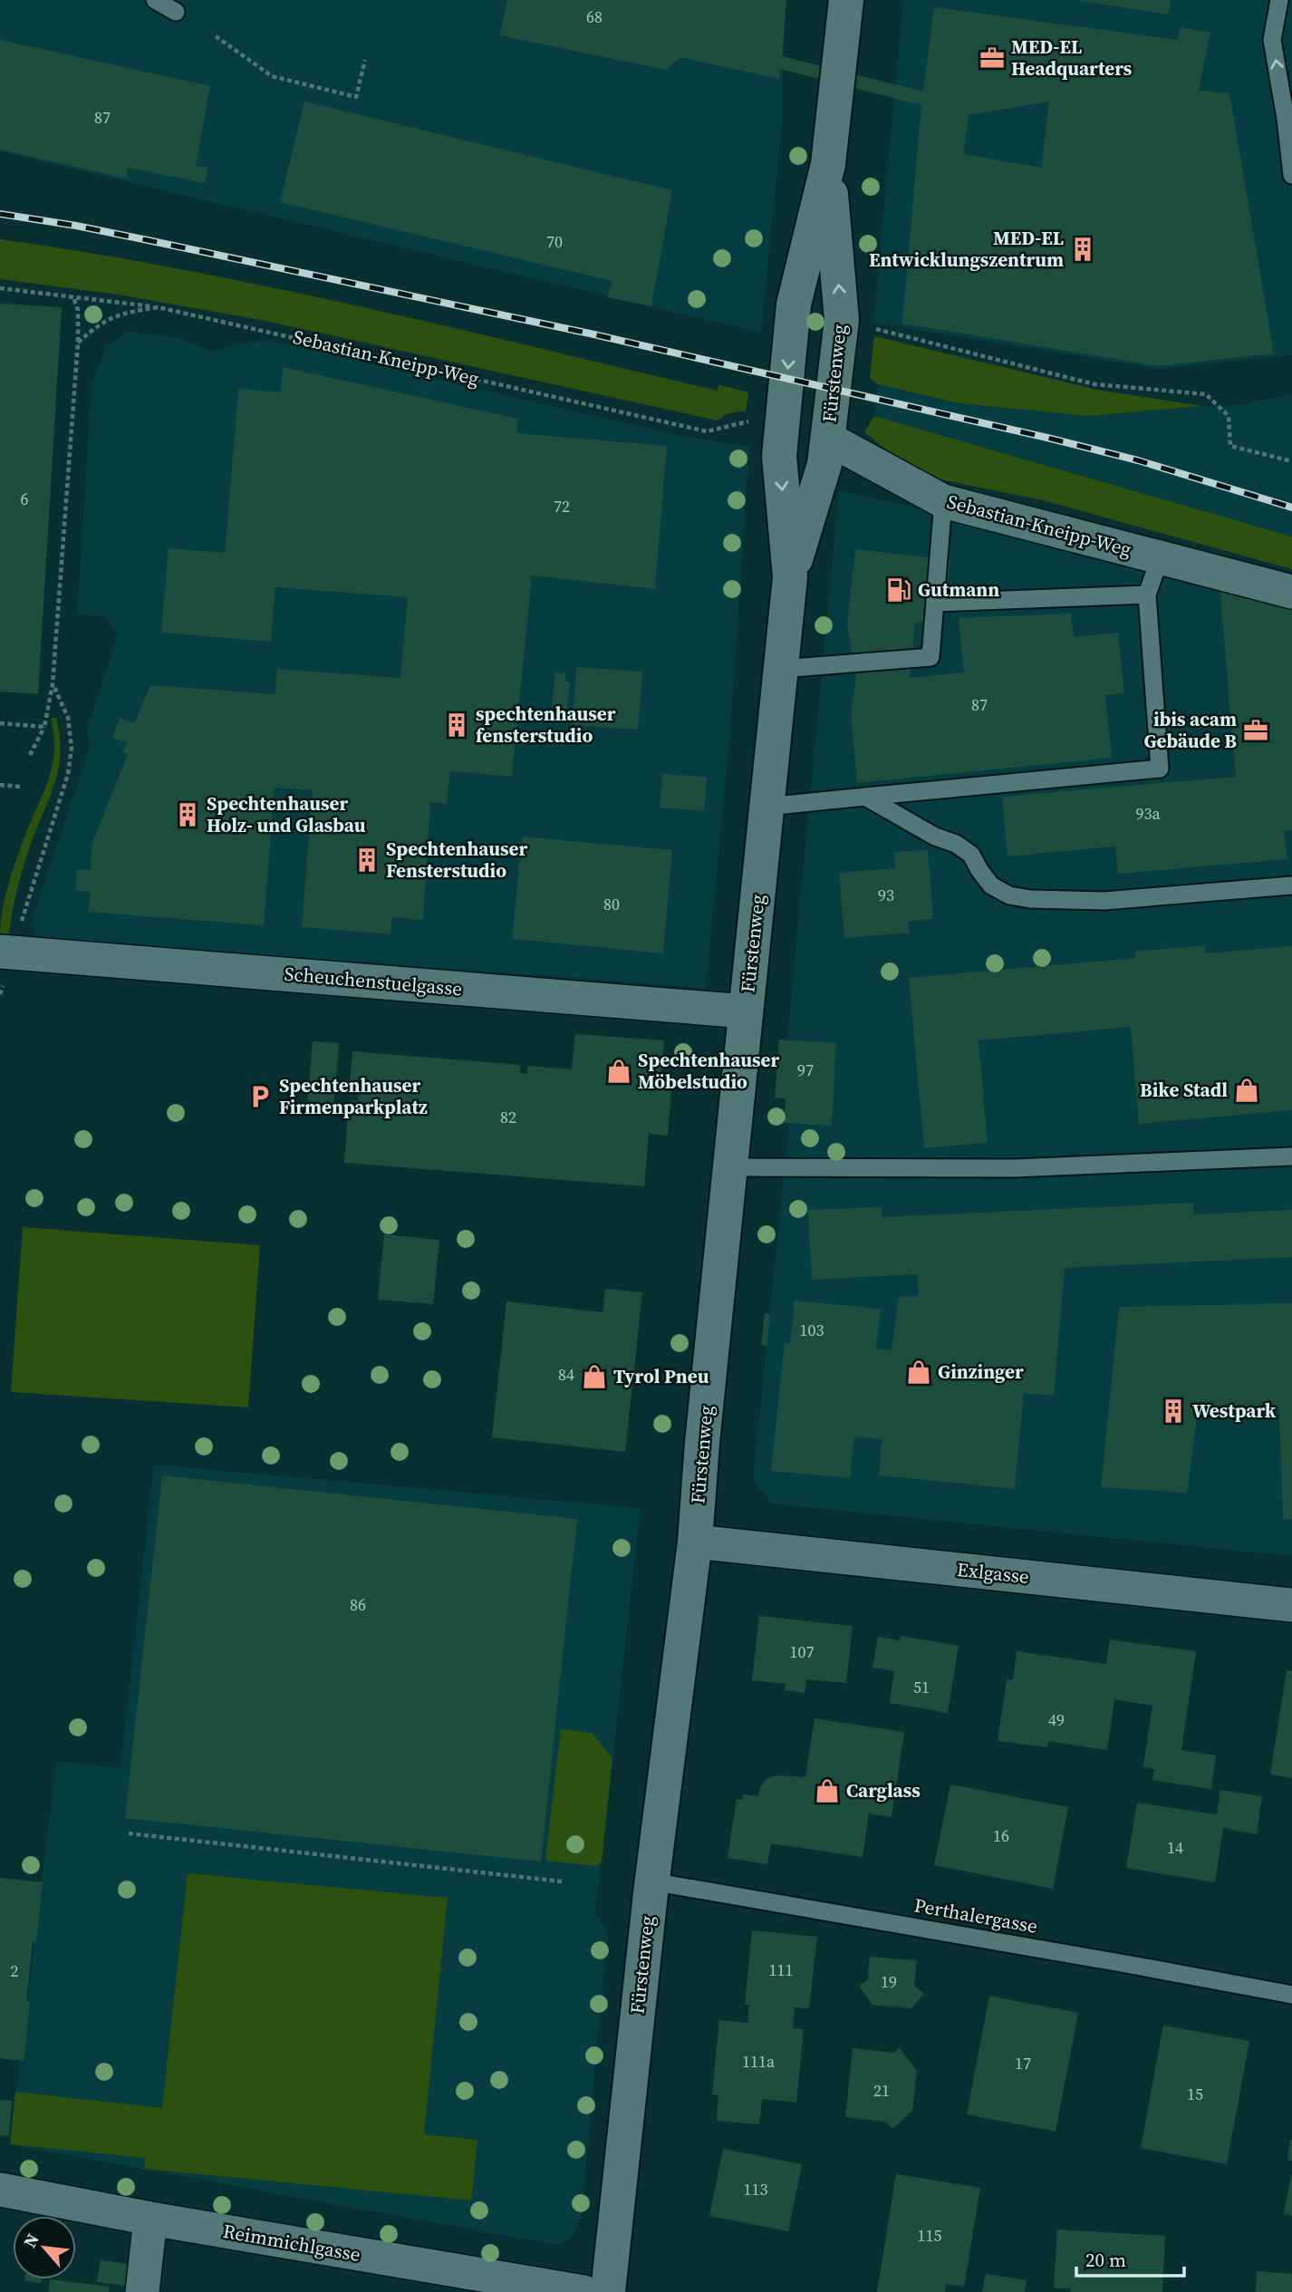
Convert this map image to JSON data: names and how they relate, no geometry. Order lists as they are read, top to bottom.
{
  "streets": {
    "street": [
      "Sebastian-Kneipp-Weg",
      "Fürstenweg",
      "Scheuchenstuelgasse",
      "Exlgasse",
      "Reimmichlgasse"
    ],
    "lane": ["Perthalergasse"]
  },
  "crossings": [
    ["Sebastian-Kneipp-Weg", "Fürstenweg"],
    ["Fürstenweg", "Scheuchenstuelgasse"],
    ["Fürstenweg", "Exlgasse"],
    ["Fürstenweg", "Perthalergasse"]
  ],
  "places": {
    "office": ["MED-EL Headquarters", "ibis acam Gebäude B"],
    "building": [
      "MED-EL Entwicklungszentrum",
      "spechtenhauser fensterstudio",
      "Spechtenhauser Holz- und Glasbau",
      "Spechtenhauser Fensterstudio",
      "Westpark"
    ],
    "fuel station": ["Gutmann"],
    "shop": [
      "Spechtenhauser Möbelstudio",
      "Bike Stadl",
      "Ginzinger",
      "Tyrol Pneu",
      "Carglass"
    ],
    "parking": ["Spechtenhauser Firmenparkplatz"]
  },
  "house_numbers": [
    "68",
    "87",
    "70",
    "6",
    "72",
    "87",
    "93a",
    "93",
    "80",
    "97",
    "82",
    "103",
    "84",
    "86",
    "107",
    "51",
    "49",
    "16",
    "14",
    "111",
    "2",
    "19",
    "111a",
    "17",
    "21",
    "15",
    "113",
    "115"
  ],
  "scale_bar": "20 m",
  "north": "top left"
}
